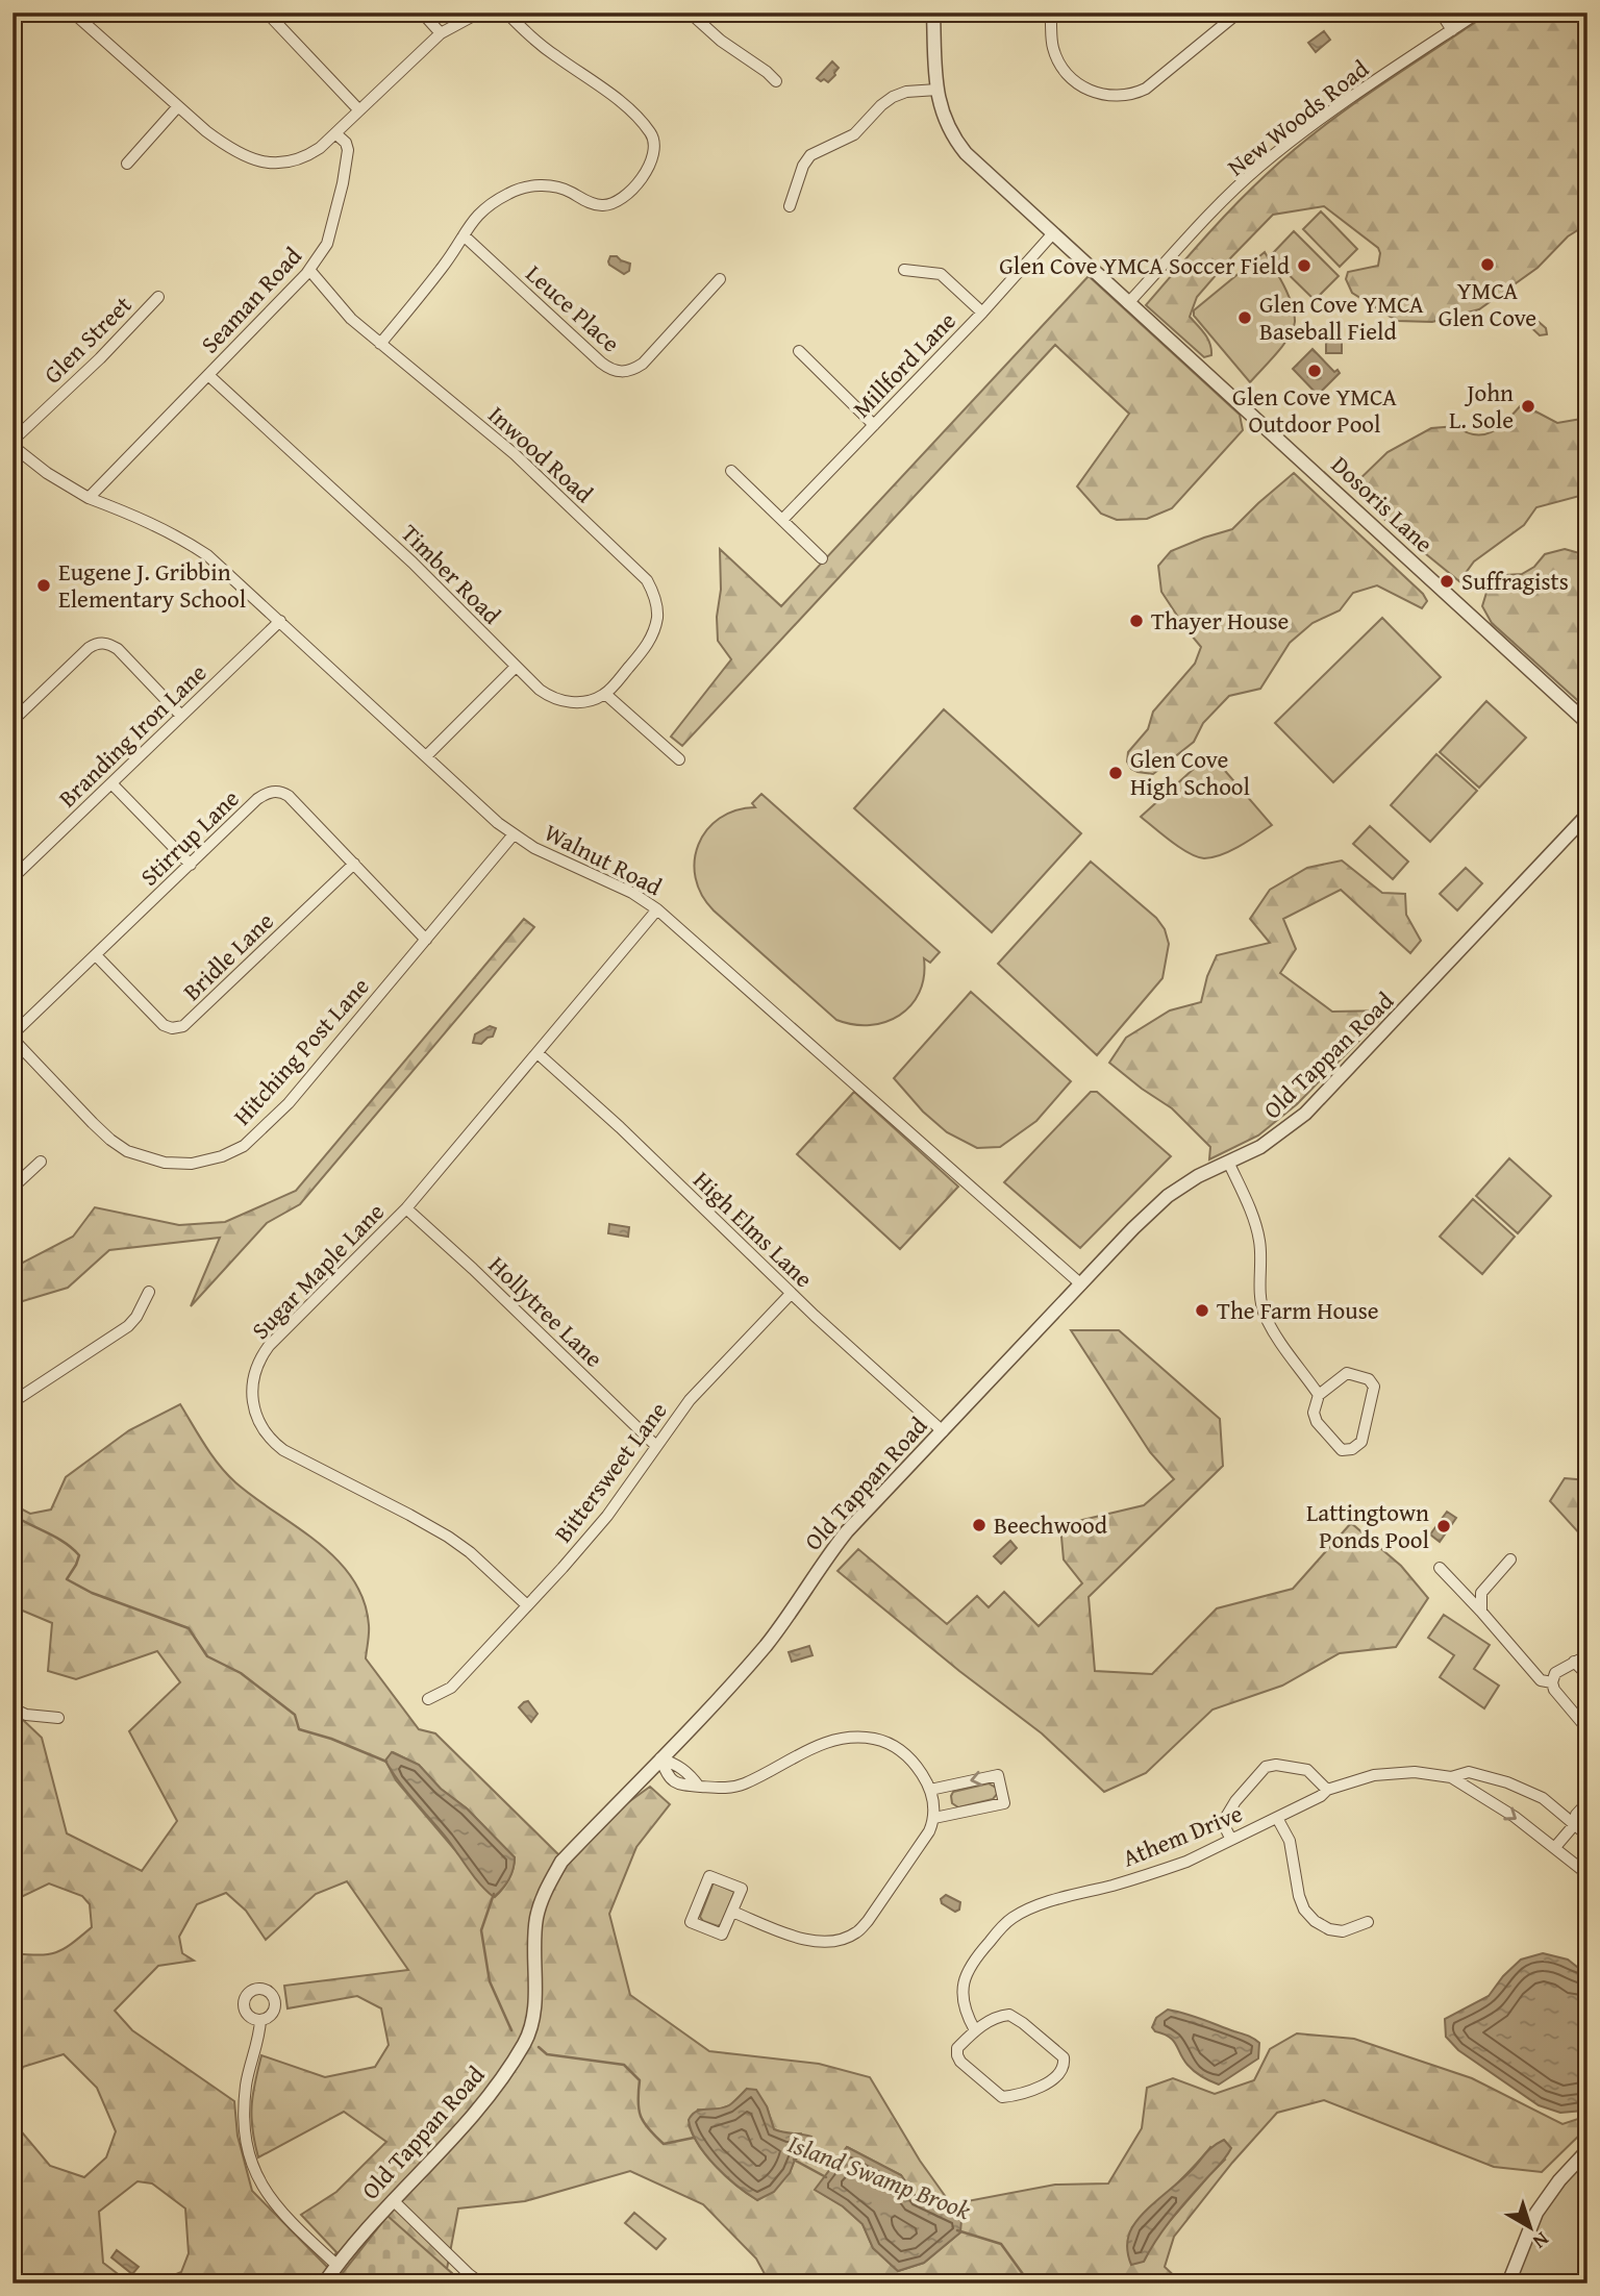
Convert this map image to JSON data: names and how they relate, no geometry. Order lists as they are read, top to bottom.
{
  "streets": {
    "street": [
      "New Woods Road",
      "Seaman Road",
      "Leuce Place",
      "Glen Street",
      "Millford Lane",
      "Inwood Road",
      "Dosoris Lane",
      "Timber Road",
      "Branding Iron Lane",
      "Stirrup Lane",
      "Walnut Road",
      "Bridle Lane",
      "Hitching Post Lane",
      "Old Tappan Road",
      "High Elms Lane",
      "Sugar Maple Lane",
      "Hollytree Lane",
      "Bittersweet Lane",
      "Athem Drive"
    ]
  },
  "crossings": [
    ["New Woods Road", "Dosoris Lane"],
    ["Seaman Road", "Inwood Road"],
    ["Seaman Road", "Timber Road"],
    ["Seaman Road", "Walnut Road"],
    ["Millford Lane", "Dosoris Lane"],
    ["Inwood Road", "Timber Road"],
    ["Branding Iron Lane", "Walnut Road"],
    ["Stirrup Lane", "Bridle Lane"],
    ["Stirrup Lane", "Hitching Post Lane"],
    ["Walnut Road", "Hitching Post Lane"],
    ["Walnut Road", "Old Tappan Road"],
    ["Walnut Road", "Sugar Maple Lane"],
    ["Old Tappan Road", "High Elms Lane"],
    ["High Elms Lane", "Sugar Maple Lane"],
    ["High Elms Lane", "Bittersweet Lane"],
    ["Sugar Maple Lane", "Hollytree Lane"],
    ["Sugar Maple Lane", "Bittersweet Lane"],
    ["Hollytree Lane", "Bittersweet Lane"]
  ],
  "water": ["Island Swamp Brook"],
  "places": [
    "YMCA Glen Cove",
    "Glen Cove YMCA Soccer Field",
    "Glen Cove YMCA Baseball Field",
    "Glen Cove YMCA Outdoor Pool",
    "John L. Sole",
    "Suffragists",
    "Eugene J. Gribbin Elementary School",
    "Thayer House",
    "Glen Cove High School",
    "The Farm House",
    "Beechwood",
    "Lattingtown Ponds Pool"
  ],
  "north": "bottom right"
}
